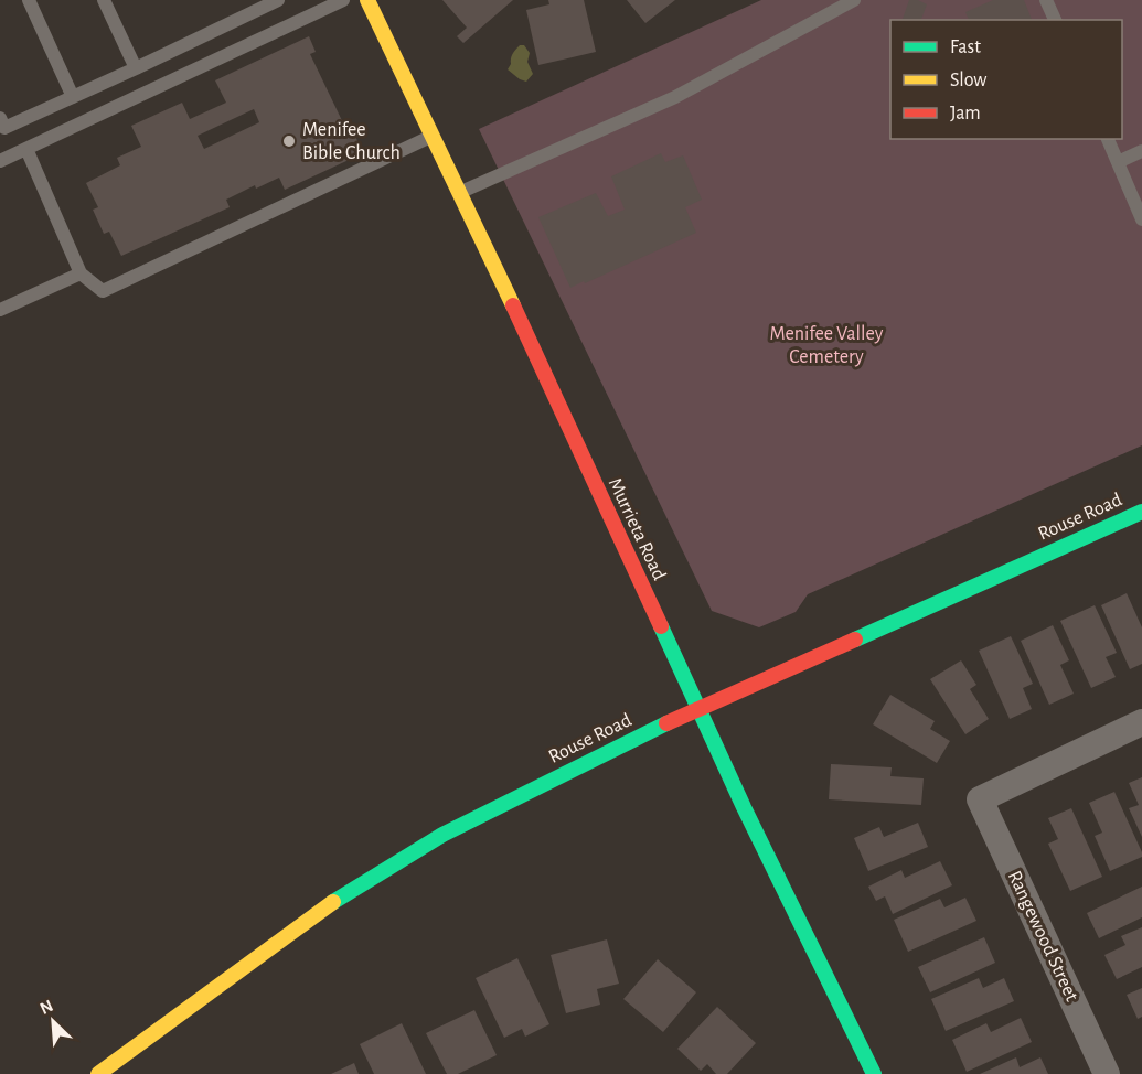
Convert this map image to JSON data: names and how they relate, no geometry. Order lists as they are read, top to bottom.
{
  "streets": {
    "main road": ["Rouse Road", "Murrieta Road"],
    "street": ["Rangewood Street"]
  },
  "crossings": [
    ["Rouse Road", "Murrieta Road"]
  ],
  "parks": ["Menifee Valley Cemetery"],
  "places": ["Menifee Bible Church"],
  "legend": ["Fast", "Slow", "Jam"],
  "north": "top left"
}
